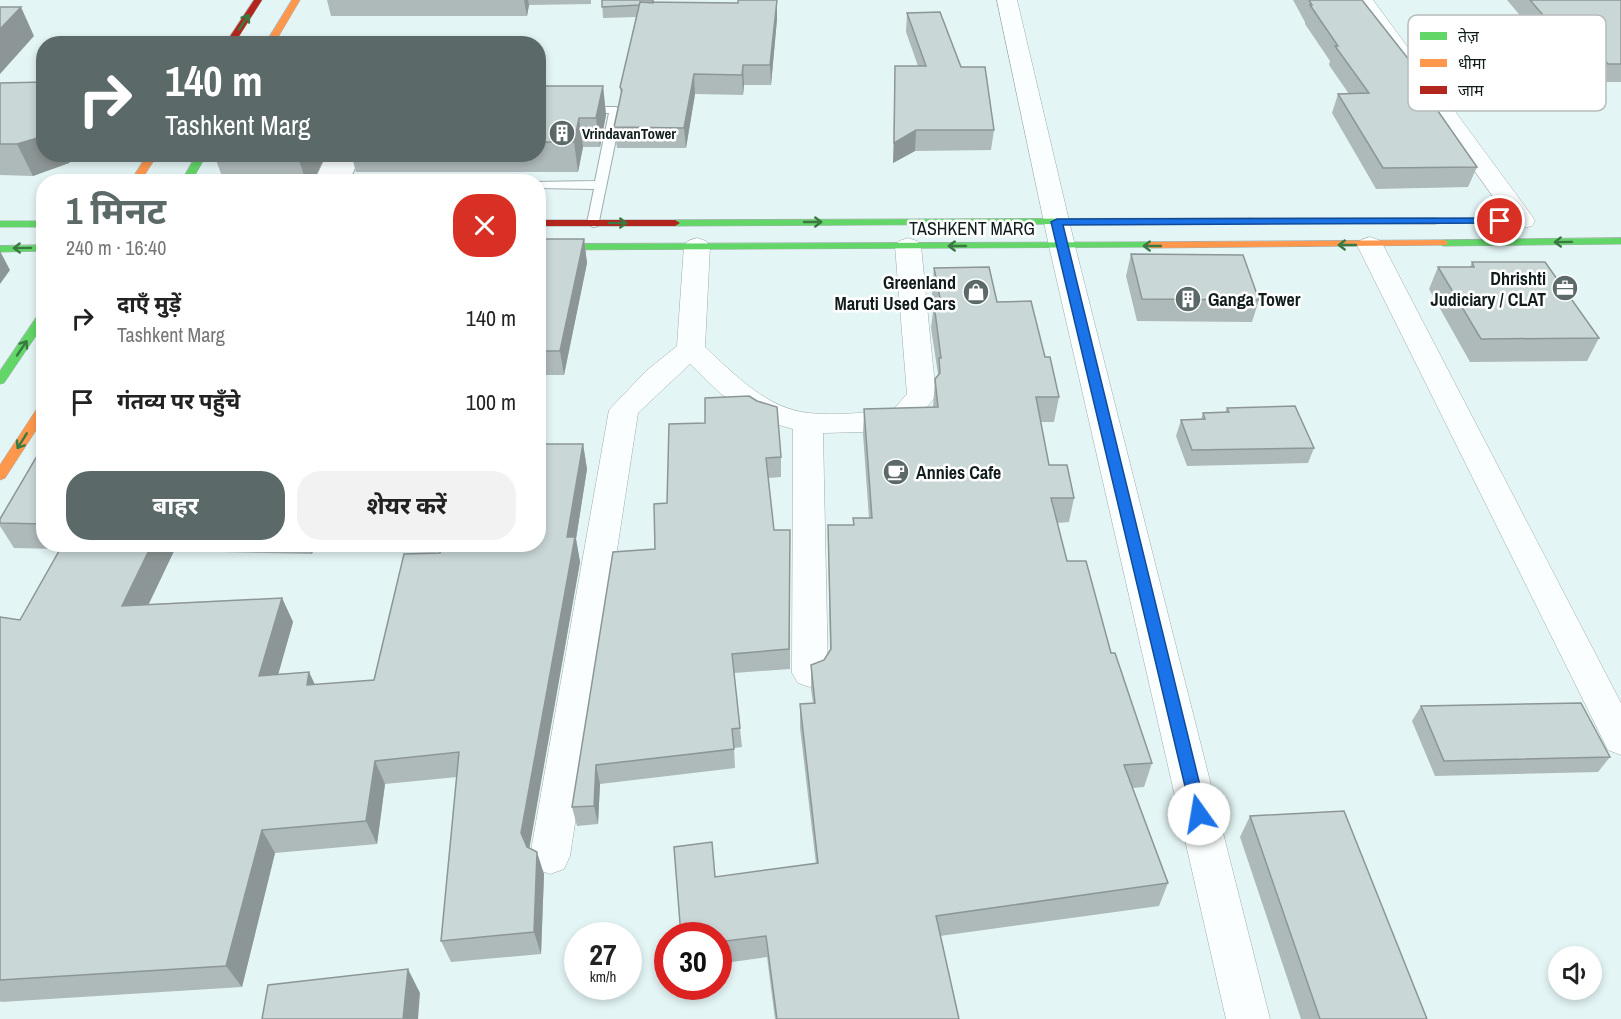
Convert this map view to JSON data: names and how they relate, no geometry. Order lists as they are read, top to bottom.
{
  "streets": {
    "street": ["TASHKENT MARG"]
  },
  "places": {
    "building": ["VrindavanTower", "Ganga Tower"],
    "office": ["Dhrishti Judiciary / CLAT"],
    "shop": ["Greenland Maruti Used Cars"],
    "cafe": ["Annies Cafe"]
  },
  "legend": ["तेज़", "धीमा", "जाम"],
  "page": {
    "turn": ["140 m", "Tashkent Marg"],
    "heading": ["1 मिनट", "240 m · 16:40"],
    "list": [
      {
        "name": "दाएँ मुड़ें",
        "note": "Tashkent Marg",
        "value": "140 m"
      },
      {
        "name": "गंतव्य पर पहुँचे",
        "value": "100 m"
      }
    ],
    "buttons": ["बाहर", "शेयर करें"],
    "speed": "27 km/h",
    "limit": "30"
  }
}
